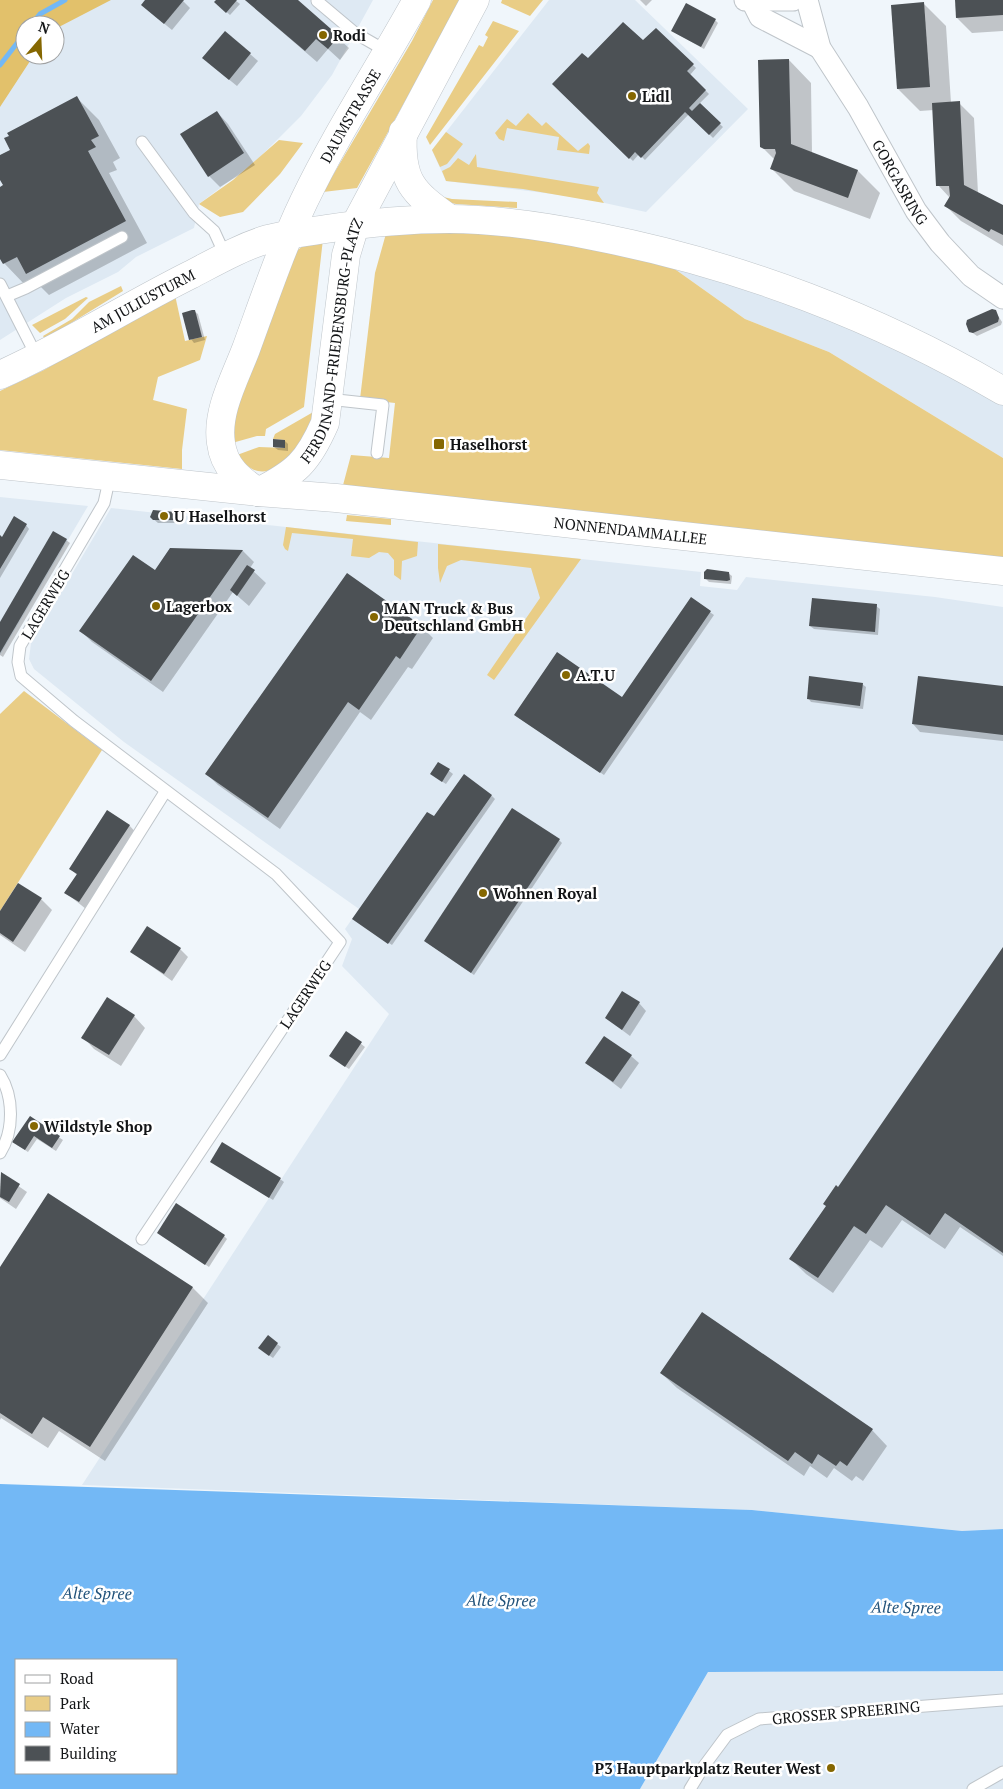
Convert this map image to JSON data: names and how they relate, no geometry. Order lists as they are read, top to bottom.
{
  "streets": {
    "main road": [
      "DAUMSTRASSE",
      "AM JULIUSTURM",
      "FERDINAND-FRIEDENSBURG-PLATZ",
      "NONNENDAMMALLEE"
    ],
    "street": ["GORGASRING"],
    "lane": ["LAGERWEG", "GROSSER SPREERING"]
  },
  "crossings": [
    ["DAUMSTRASSE", "AM JULIUSTURM"],
    ["DAUMSTRASSE", "FERDINAND-FRIEDENSBURG-PLATZ"],
    ["AM JULIUSTURM", "FERDINAND-FRIEDENSBURG-PLATZ"],
    ["FERDINAND-FRIEDENSBURG-PLATZ", "NONNENDAMMALLEE"]
  ],
  "water": ["Alte Spree"],
  "places": {
    "other": [
      "Rodi",
      "Lidl",
      "U Haselhorst",
      "Lagerbox",
      "MAN Truck & Bus Deutschland GmbH",
      "A.T.U",
      "Wohnen Royal",
      "Wildstyle Shop",
      "P3 Hauptparkplatz Reuter West"
    ],
    "transit": ["Haselhorst"]
  },
  "legend": [
    "Road",
    "Park",
    "Water",
    "Building"
  ],
  "north": "top"
}
